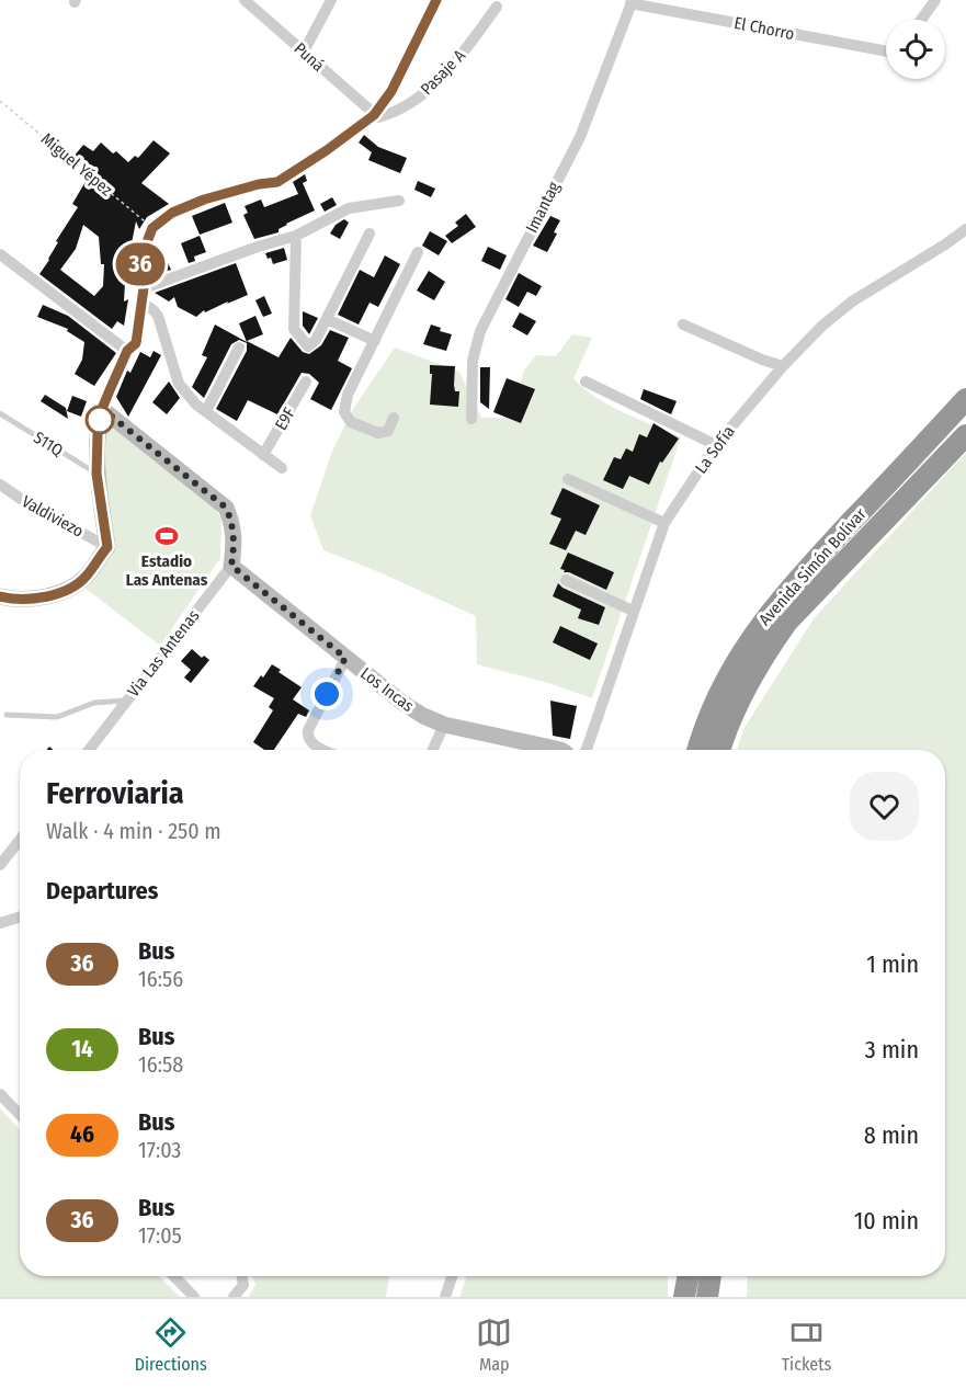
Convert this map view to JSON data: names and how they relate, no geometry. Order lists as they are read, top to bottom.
{
  "streets": {
    "highway": ["Avenida Simón Bolívar"],
    "street": [
      "El Chorro",
      "Puná",
      "Pasaje A",
      "Imantag",
      "E9F",
      "La Sofía",
      "Valdiviezo",
      "Via Las Antenas",
      "Los Incas"
    ],
    "lane": ["S11Q"],
    "path": ["Miguel Yépez"]
  },
  "crossings": [
    ["El Chorro", "Imantag"],
    ["Puná", "Pasaje A"],
    ["Via Las Antenas", "Los Incas"]
  ],
  "places": {
    "sports": ["Estadio Las Antenas"]
  },
  "lines": ["bus line 36"],
  "page": {
    "on_map": "36",
    "heading": [
      ["Ferroviaria", "Walk · 4 min · 250 m"],
      "Departures"
    ],
    "list": [
      {
        "mark": "36",
        "name": "Bus",
        "note": "16:56",
        "value": "1 min"
      },
      {
        "mark": "14",
        "name": "Bus",
        "note": "16:58",
        "value": "3 min"
      },
      {
        "mark": "46",
        "name": "Bus",
        "note": "17:03",
        "value": "8 min"
      },
      {
        "mark": "36",
        "name": "Bus",
        "note": "17:05",
        "value": "10 min"
      }
    ],
    "tabs": ["Directions", "Map", "Tickets"]
  }
}
